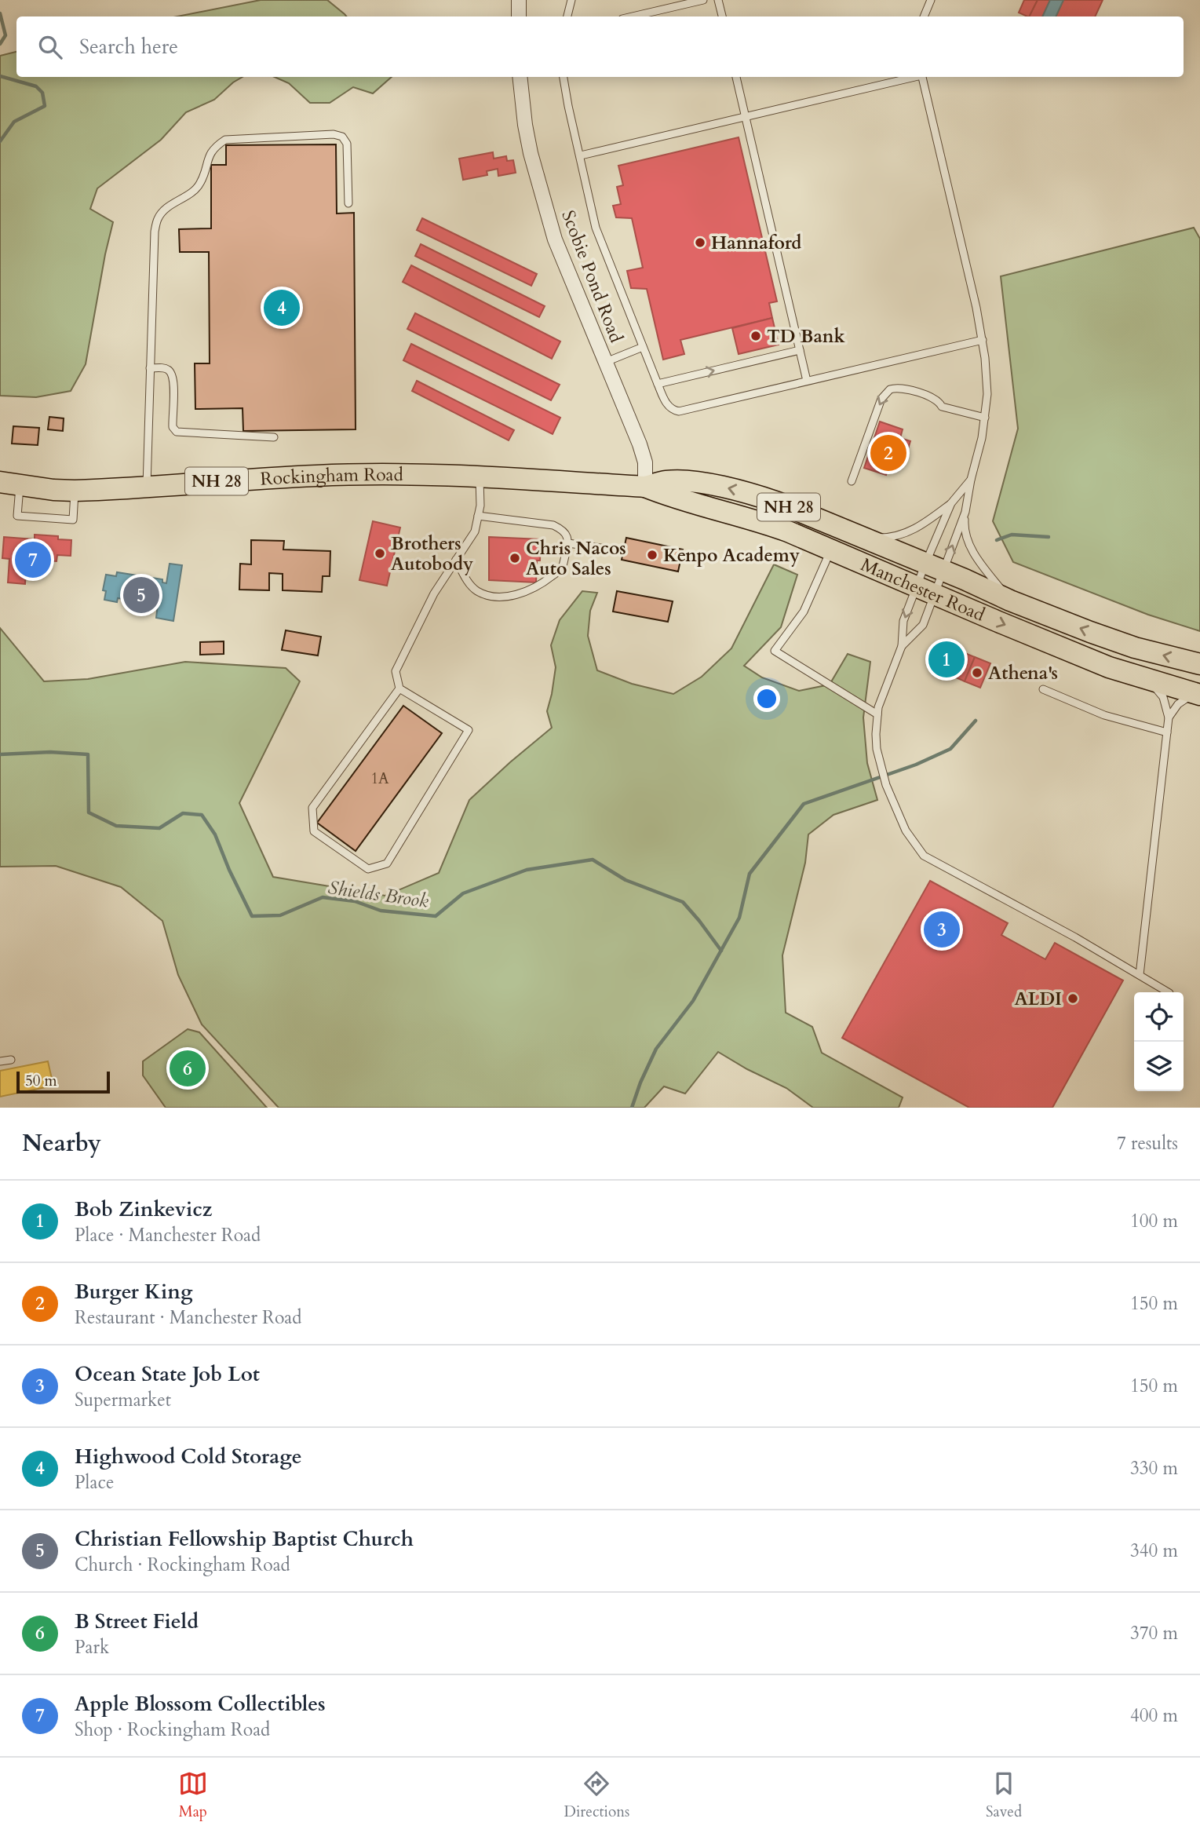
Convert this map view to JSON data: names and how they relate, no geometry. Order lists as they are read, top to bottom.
{
  "streets": {
    "main road": ["Rockingham Road", "NH 28", "Manchester Road"],
    "street": ["Scobie Pond Road"]
  },
  "crossings": [
    ["Scobie Pond Road", "Manchester Road"],
    ["Rockingham Road", "Manchester Road"]
  ],
  "water": ["Shields Brook"],
  "places": [
    "Hannaford",
    "TD Bank",
    "Brothers Autobody",
    "Kenpo Academy",
    "Chris Nacos Auto Sales",
    "Athena's",
    "ALDI"
  ],
  "house_numbers": ["1A"],
  "scale_bar": "50 m",
  "page": {
    "search": "Search here",
    "pins": [
      "4",
      "2",
      "7",
      "5",
      "1",
      "3",
      "6"
    ],
    "scale": "50 m",
    "heading": ["Nearby", "7 results"],
    "list": [
      {
        "mark": "1",
        "name": "Bob Zinkevicz",
        "note": "Place · Manchester Road",
        "value": "100 m"
      },
      {
        "mark": "2",
        "name": "Burger King",
        "note": "Restaurant · Manchester Road",
        "value": "150 m"
      },
      {
        "mark": "3",
        "name": "Ocean State Job Lot",
        "note": "Supermarket",
        "value": "150 m"
      },
      {
        "mark": "4",
        "name": "Highwood Cold Storage",
        "note": "Place",
        "value": "330 m"
      },
      {
        "mark": "5",
        "name": "Christian Fellowship Baptist Church",
        "note": "Church · Rockingham Road",
        "value": "340 m"
      },
      {
        "mark": "6",
        "name": "B Street Field",
        "note": "Park",
        "value": "370 m"
      },
      {
        "mark": "7",
        "name": "Apple Blossom Collectibles",
        "note": "Shop · Rockingham Road",
        "value": "400 m"
      }
    ],
    "nav": ["Map", "Directions", "Saved"]
  }
}
